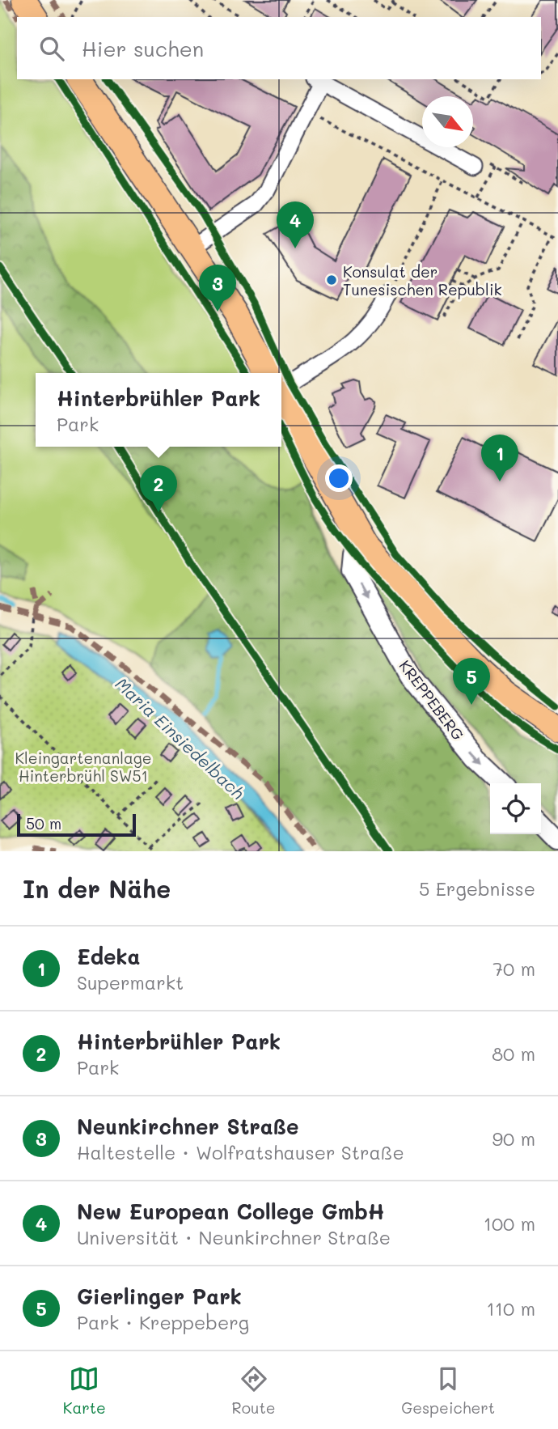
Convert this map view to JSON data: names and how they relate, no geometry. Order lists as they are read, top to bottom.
{
  "streets": {
    "street": ["KREPPEBERG"]
  },
  "one_way": ["KREPPEBERG"],
  "water": ["Maria Einsiedelbach"],
  "parks": ["Kleingartenanlage Hinterbrühl SW51"],
  "places": ["Konsulat der Tunesischen Republik"],
  "scale_bar": "50 m",
  "north": "bottom right",
  "page": {
    "search": "Hier suchen",
    "pins": [
      "4",
      "3",
      "1",
      "2",
      "5"
    ],
    "popup": ["Hinterbrühler Park", "Park"],
    "scale": "50 m",
    "heading": ["In der Nähe", "5 Ergebnisse"],
    "list": [
      {
        "mark": "1",
        "name": "Edeka",
        "note": "Supermarkt",
        "value": "70 m"
      },
      {
        "mark": "2",
        "name": "Hinterbrühler Park",
        "note": "Park",
        "value": "80 m"
      },
      {
        "mark": "3",
        "name": "Neunkirchner Straße",
        "note": "Haltestelle · Wolfratshauser Straße",
        "value": "90 m"
      },
      {
        "mark": "4",
        "name": "New European College GmbH",
        "note": "Universität · Neunkirchner Straße",
        "value": "100 m"
      },
      {
        "mark": "5",
        "name": "Gierlinger Park",
        "note": "Park · Kreppeberg",
        "value": "110 m"
      }
    ],
    "nav": ["Karte", "Route", "Gespeichert"]
  }
}
